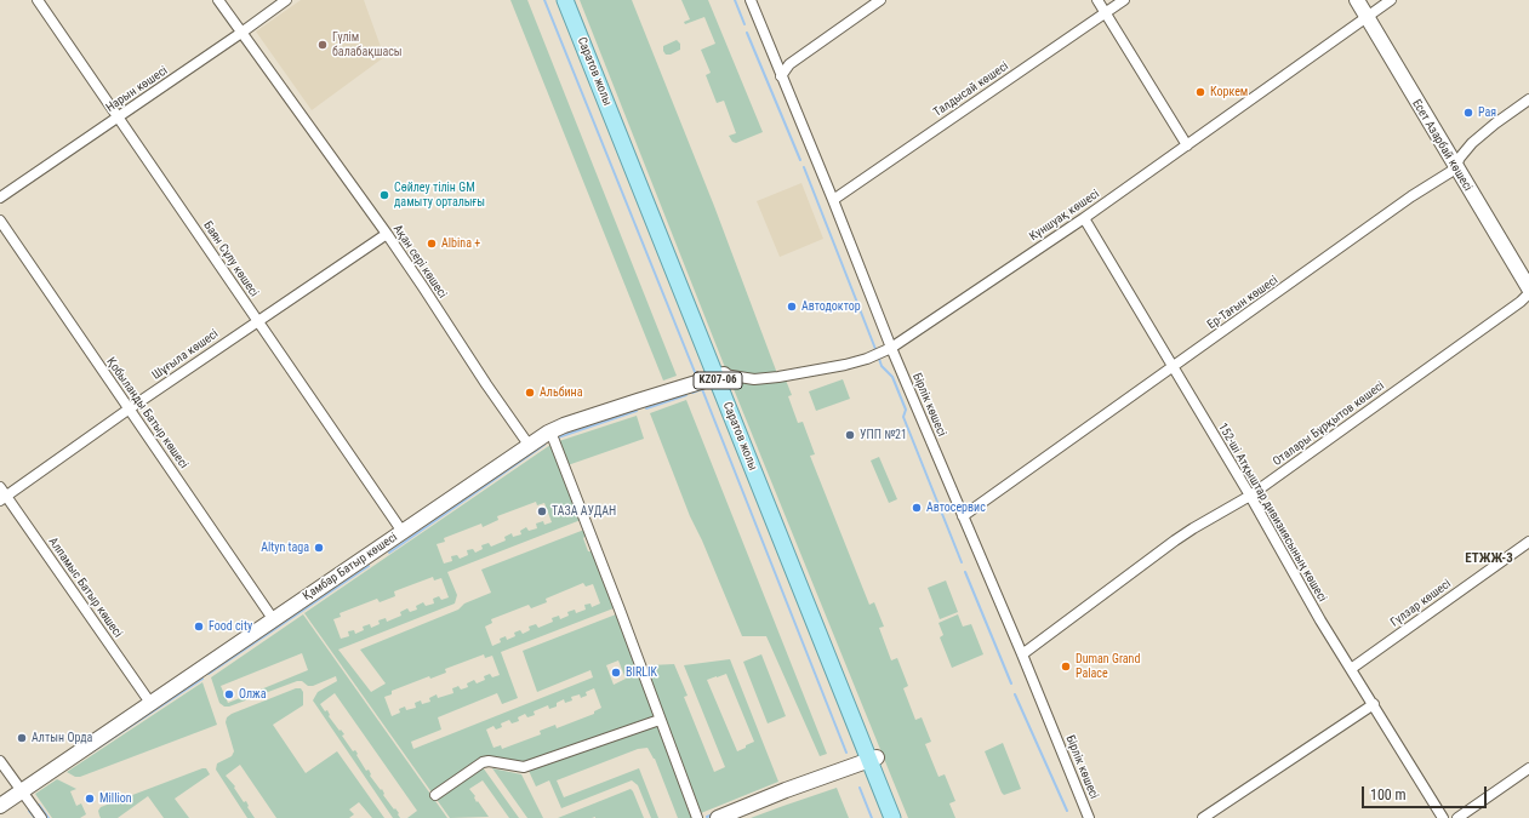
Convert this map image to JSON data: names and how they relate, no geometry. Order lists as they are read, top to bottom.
{
  "streets": {
    "main road": [
      "Саратов жолы",
      "Есет Азарбай көшесі",
      "KZ07-06",
      "Қамбар Батыр көшесі"
    ],
    "street": [
      "Нарын көшесі",
      "Талдысай көшесі",
      "Күншуақ көшесі",
      "Баян Сұлу көшесі",
      "Ақан сері көшесі",
      "Ер-Тағын көшесі",
      "Шұғыла көшесі",
      "Бірлік көшесі",
      "Қобыланды Батыр көшесі",
      "Оталары Бұрқытов көшесі",
      "152-ші Атқыштар дивизиясының көшесі",
      "Алпамыс Батыр көшесі",
      "Гүлзар көшесі"
    ]
  },
  "crossings": [
    ["Саратов жолы", "Күншуақ көшесі"],
    ["Саратов жолы", "Қамбар Батыр көшесі"],
    ["Нарын көшесі", "Баян Сұлу көшесі"],
    ["Нарын көшесі", "Ақан сері көшесі"],
    ["Талдысай көшесі", "Бірлік көшесі"],
    ["Есет Азарбай көшесі", "Күншуақ көшесі"],
    ["Есет Азарбай көшесі", "Ер-Тағын көшесі"],
    ["Күншуақ көшесі", "Бірлік көшесі"],
    ["Күншуақ көшесі", "152-ші Атқыштар дивизиясының көшесі"],
    ["Күншуақ көшесі", "Қамбар Батыр көшесі"],
    ["Баян Сұлу көшесі", "Шұғыла көшесі"],
    ["Баян Сұлу көшесі", "Қамбар Батыр көшесі"],
    ["Ақан сері көшесі", "Шұғыла көшесі"],
    ["Ақан сері көшесі", "Қамбар Батыр көшесі"],
    ["Ер-Тағын көшесі", "Бірлік көшесі"],
    ["Ер-Тағын көшесі", "152-ші Атқыштар дивизиясының көшесі"],
    ["Шұғыла көшесі", "Қобыланды Батыр көшесі"],
    ["Шұғыла көшесі", "Алпамыс Батыр көшесі"],
    ["Бірлік көшесі", "Оталары Бұрқытов көшесі"],
    ["Қобыланды Батыр көшесі", "Қамбар Батыр көшесі"],
    ["Оталары Бұрқытов көшесі", "152-ші Атқыштар дивизиясының көшесі"],
    ["152-ші Атқыштар дивизиясының көшесі", "Гүлзар көшесі"],
    ["Қамбар Батыр көшесі", "Алпамыс Батыр көшесі"]
  ],
  "districts": ["ЕТЖЖ-3"],
  "places": [
    "Гүлім балабақшасы",
    "Коркем",
    "Рая",
    "Сөйлеу тілін GM дамыту орталығы",
    "Albina +",
    "Автодоктор",
    "Альбина",
    "УПП №21",
    "Автосервис",
    "ТАЗА АУДАН",
    "Altyn taga",
    "Food city",
    "Duman Grand Palace",
    "BIRLIK",
    "Олжа",
    "Алтын Орда",
    "Million"
  ],
  "scale_bar": "100 m"
}
